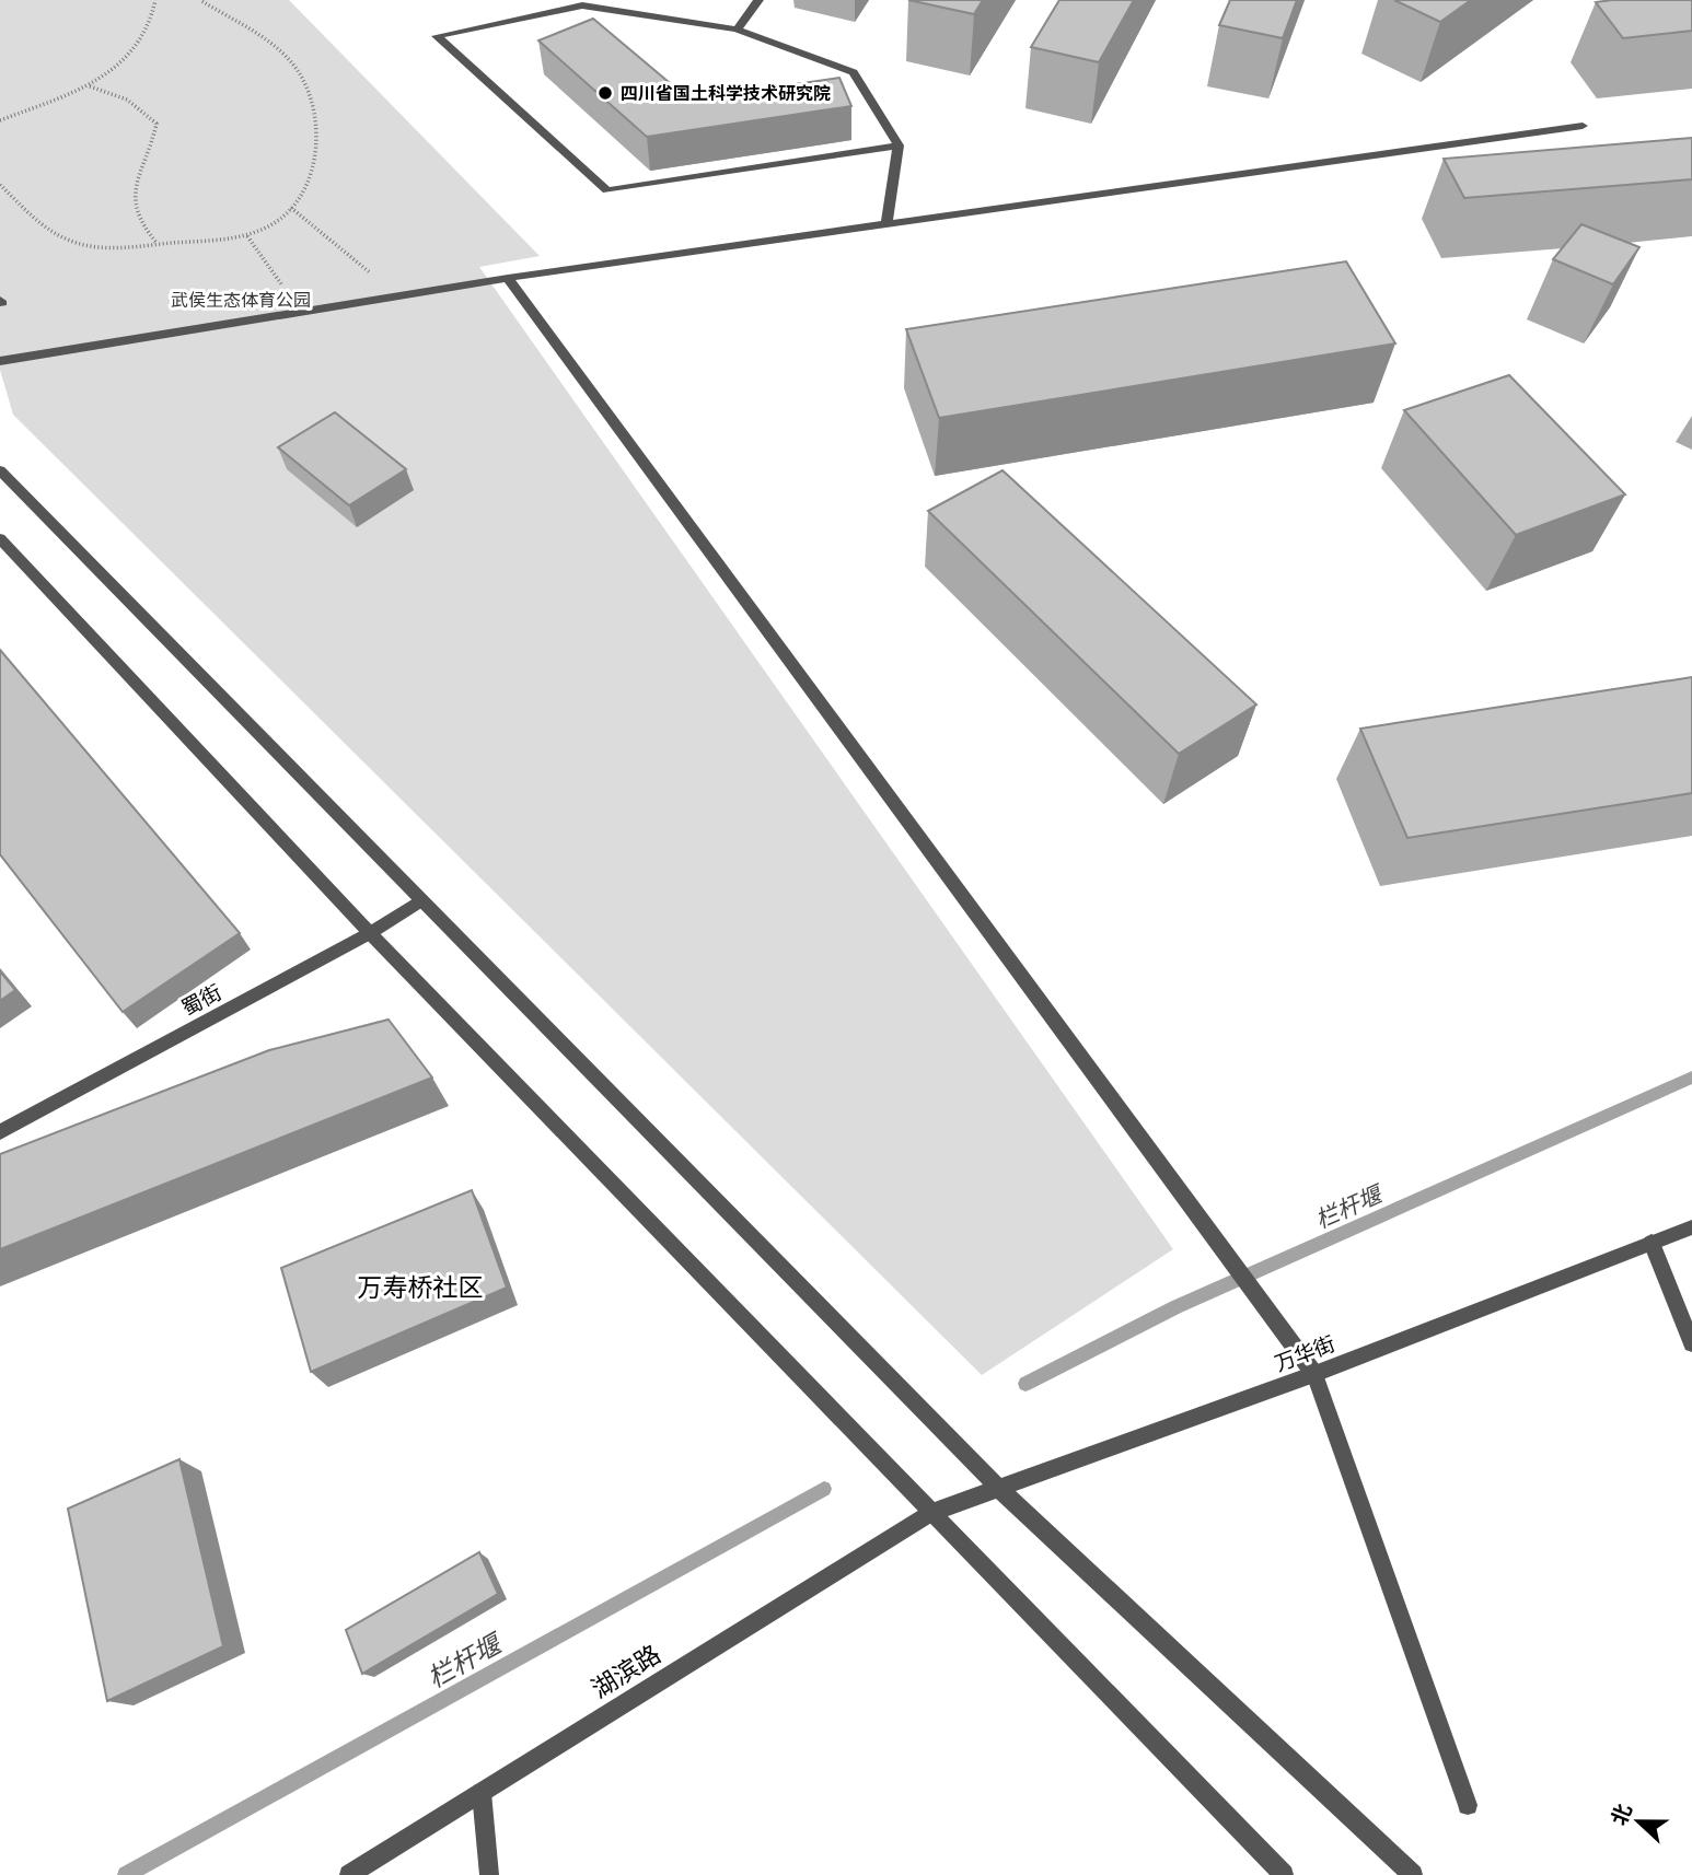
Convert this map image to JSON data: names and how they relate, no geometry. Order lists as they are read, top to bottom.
{
  "streets": {
    "street": ["蜀街", "万华街", "湖滨路"]
  },
  "crossings": [
    ["万华街", "湖滨路"]
  ],
  "districts": ["万寿桥社区"],
  "water": ["栏杆堰"],
  "parks": ["武侯生态体育公园"],
  "places": ["四川省国土科学技术研究院"],
  "north": "left"
}
